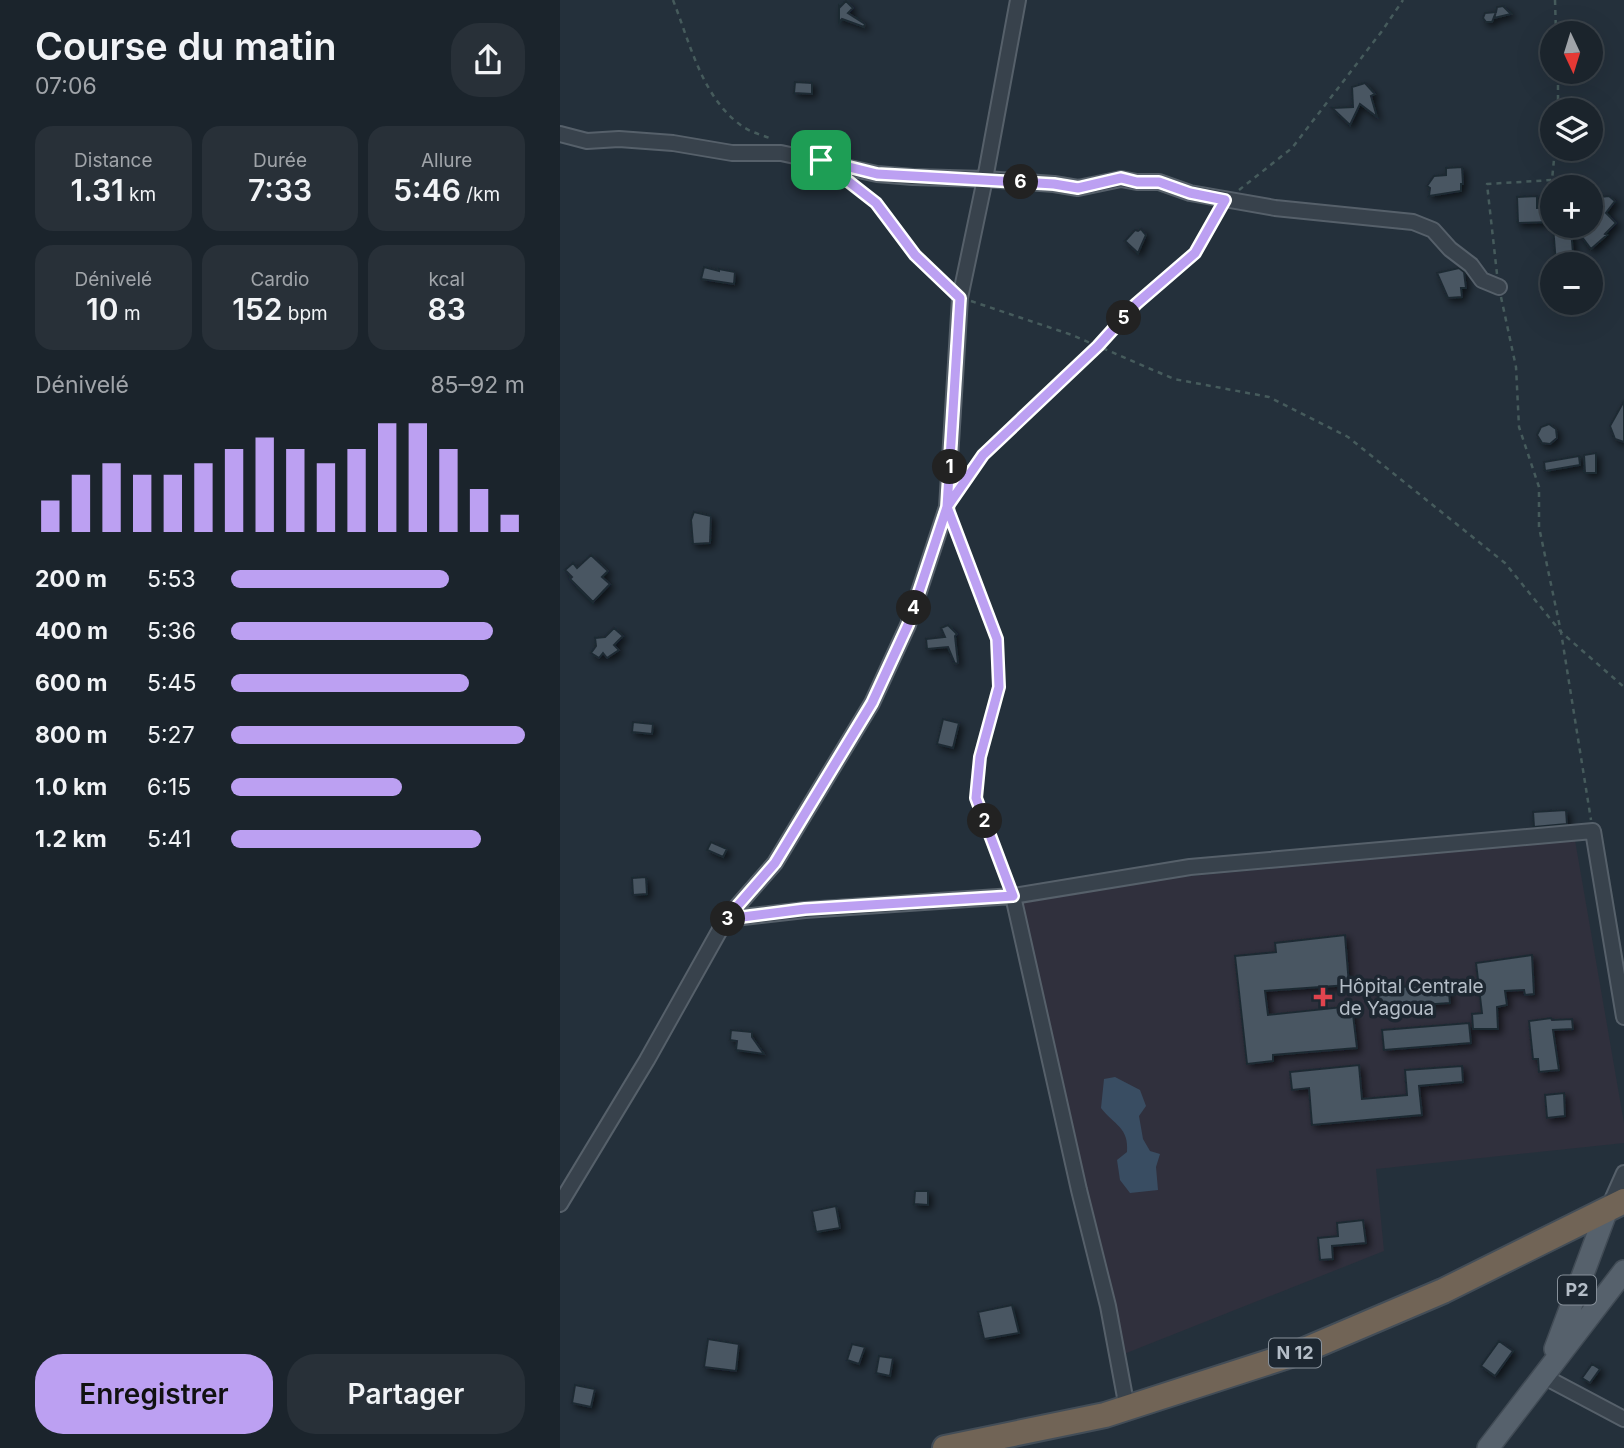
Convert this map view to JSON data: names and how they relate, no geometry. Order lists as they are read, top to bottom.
{
  "streets": {
    "highway": ["N 12"],
    "main road": ["P2"]
  },
  "crossings": [
    ["P2", "N 12"]
  ],
  "places": {
    "health": ["Hôpital Centrale de Yagoua"]
  },
  "north": "bottom",
  "page": {
    "heading": ["Course du matin", "07:06"],
    "map_buttons": ["+", "−"],
    "stats": [
      ["Distance", "1.31 km"],
      ["Durée", "7:33"],
      ["Allure", "5:46 /km"],
      ["Dénivelé", "10 m"],
      ["Cardio", "152 bpm"],
      ["kcal", "83"]
    ],
    "pins": [
      "6",
      "5",
      "1",
      "4",
      "2",
      "3"
    ],
    "chart": ["Dénivelé", "85–92 m"],
    "list": [
      {
        "name": "200 m",
        "note": "5:53"
      },
      {
        "name": "400 m",
        "note": "5:36"
      },
      {
        "name": "600 m",
        "note": "5:45"
      },
      {
        "name": "800 m",
        "note": "5:27"
      },
      {
        "name": "1.0 km",
        "note": "6:15"
      },
      {
        "name": "1.2 km",
        "note": "5:41"
      }
    ],
    "buttons": ["Enregistrer", "Partager"]
  }
}
